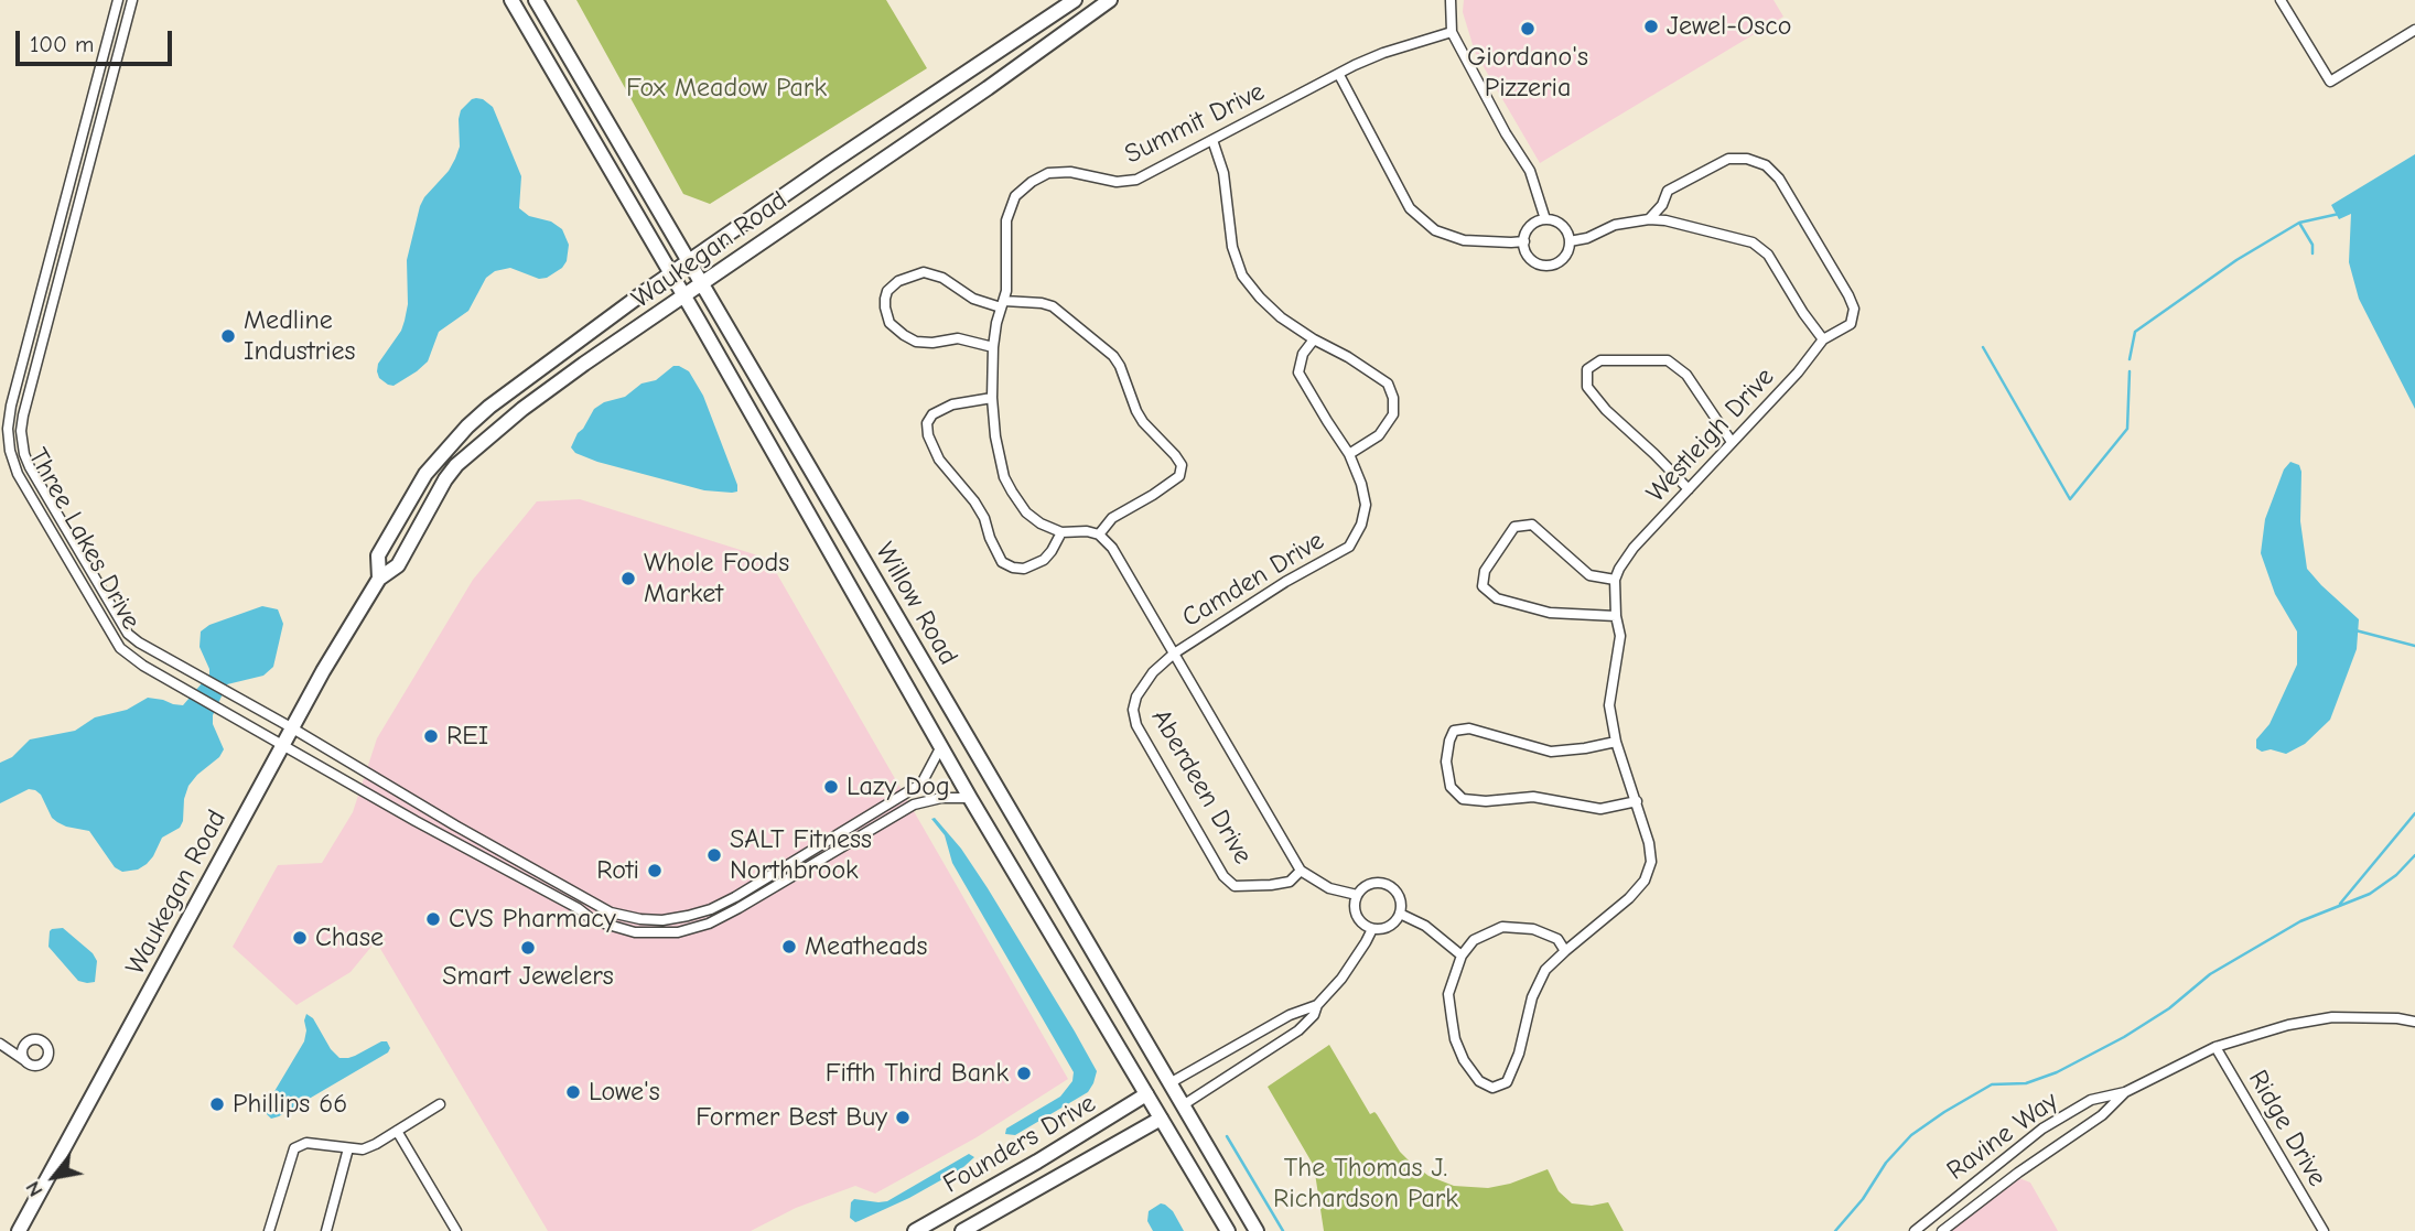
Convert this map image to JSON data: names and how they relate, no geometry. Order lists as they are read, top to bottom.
{
  "streets": {
    "main road": ["Waukegan Road", "Willow Road", "Founders Drive"],
    "street": [
      "Summit Drive",
      "Westleigh Drive",
      "Three Lakes Drive",
      "Camden Drive",
      "Aberdeen Drive",
      "Ridge Drive",
      "Ravine Way"
    ]
  },
  "crossings": [
    ["Summit Drive", "Aberdeen Drive"],
    ["Waukegan Road", "Three Lakes Drive"],
    ["Waukegan Road", "Willow Road"],
    ["Three Lakes Drive", "Willow Road"],
    ["Camden Drive", "Aberdeen Drive"],
    ["Willow Road", "Founders Drive"],
    ["Ridge Drive", "Ravine Way"]
  ],
  "parks": ["Fox Meadow Park", "The Thomas J. Richardson Park"],
  "places": [
    "Jewel-Osco",
    "Giordano's Pizzeria",
    "Medline Industries",
    "Whole Foods Market",
    "REI",
    "Lazy Dog",
    "SALT Fitness Northbrook",
    "Roti",
    "CVS Pharmacy",
    "Chase",
    "Meatheads",
    "Smart Jewelers",
    "Fifth Third Bank",
    "Lowe's",
    "Phillips 66",
    "Former Best Buy"
  ],
  "scale_bar": "100 m",
  "north": "bottom left"
}
